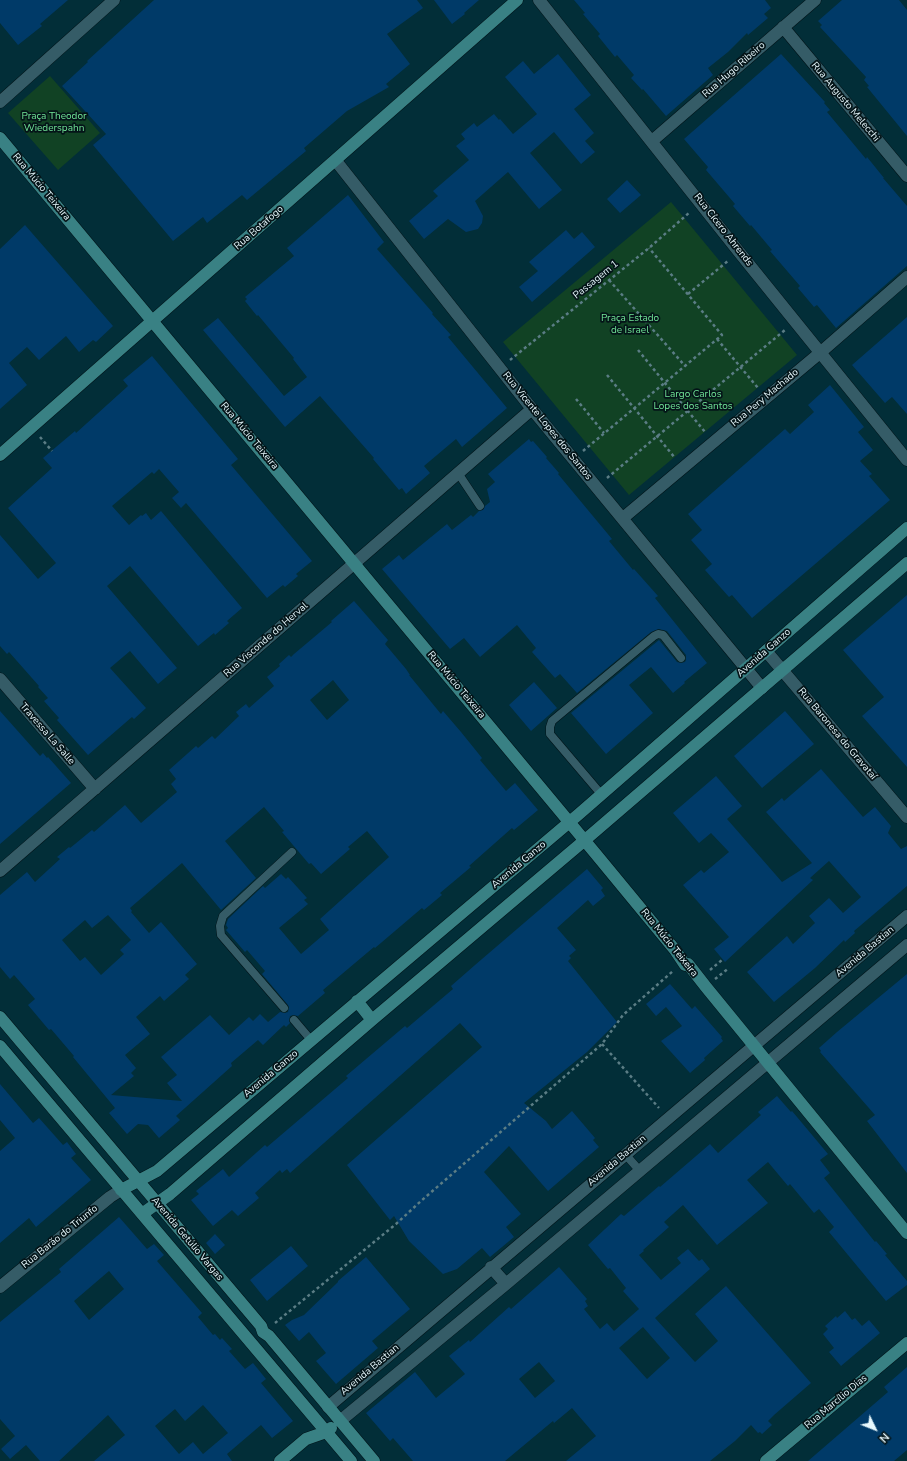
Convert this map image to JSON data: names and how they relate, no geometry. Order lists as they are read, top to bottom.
{
  "streets": {
    "street": [
      "Rua Hugo Ribeiro",
      "Rua Augusto Melecchi",
      "Rua Múcio Teixeira",
      "Rua Botafogo",
      "Rua Cícero Ahrends",
      "Rua Pery Machado",
      "Rua Vicente Lopes dos Santos",
      "Rua Visconde do Herval",
      "Avenida Ganzo",
      "Travessa La Salle",
      "Rua Baronesa do Gravataí",
      "Avenida Bastian",
      "Rua Barão do Triunfo",
      "Avenida Getúlio Vargas",
      "Rua Marcílio Dias"
    ],
    "path": ["Passagem 1"]
  },
  "crossings": [
    ["Rua Hugo Ribeiro", "Rua Augusto Melecchi"],
    ["Rua Hugo Ribeiro", "Rua Cícero Ahrends"],
    ["Rua Múcio Teixeira", "Rua Botafogo"],
    ["Rua Múcio Teixeira", "Rua Visconde do Herval"],
    ["Rua Múcio Teixeira", "Avenida Ganzo"],
    ["Rua Múcio Teixeira", "Avenida Bastian"],
    ["Rua Botafogo", "Rua Vicente Lopes dos Santos"],
    ["Rua Cícero Ahrends", "Passagem 1"],
    ["Rua Cícero Ahrends", "Rua Pery Machado"],
    ["Passagem 1", "Rua Vicente Lopes dos Santos"],
    ["Rua Pery Machado", "Rua Vicente Lopes dos Santos"],
    ["Rua Vicente Lopes dos Santos", "Rua Visconde do Herval"],
    ["Rua Vicente Lopes dos Santos", "Avenida Ganzo"],
    ["Rua Visconde do Herval", "Travessa La Salle"],
    ["Avenida Ganzo", "Rua Baronesa do Gravataí"],
    ["Avenida Ganzo", "Rua Barão do Triunfo"],
    ["Avenida Ganzo", "Avenida Getúlio Vargas"],
    ["Avenida Bastian", "Avenida Getúlio Vargas"],
    ["Rua Barão do Triunfo", "Avenida Getúlio Vargas"]
  ],
  "parks": ["Praça Theodor Wiederspahn", "Praça Estado de Israel", "Largo Carlos Lopes dos Santos"],
  "north": "bottom right"
}
